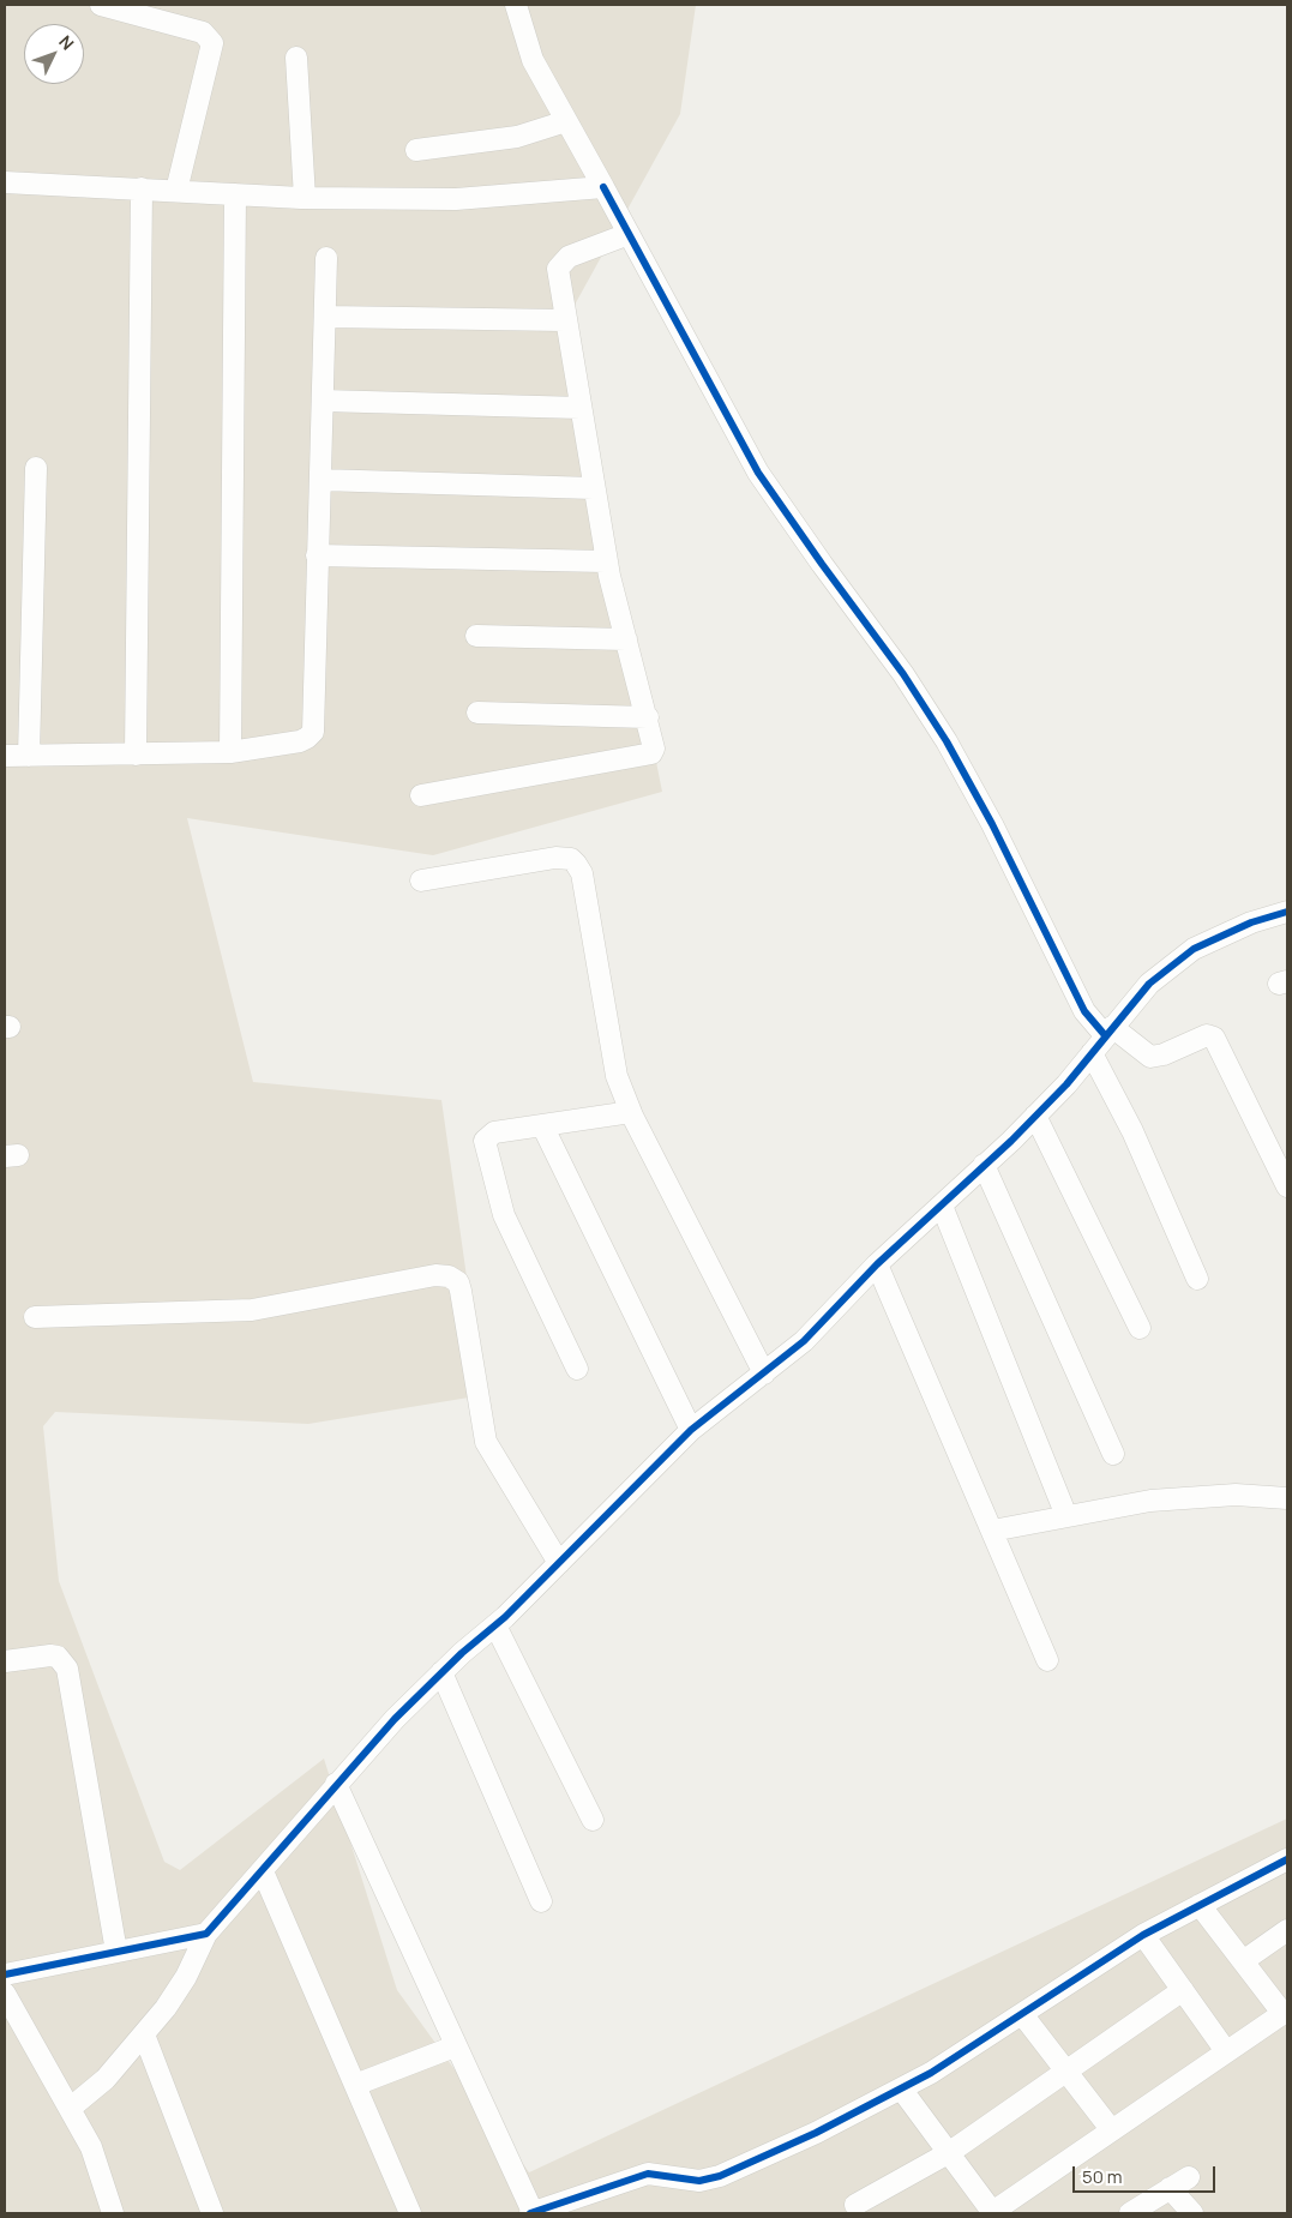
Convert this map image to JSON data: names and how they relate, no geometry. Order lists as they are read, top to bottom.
{
  "scale_bar": "50 m",
  "north": "top right"
}
